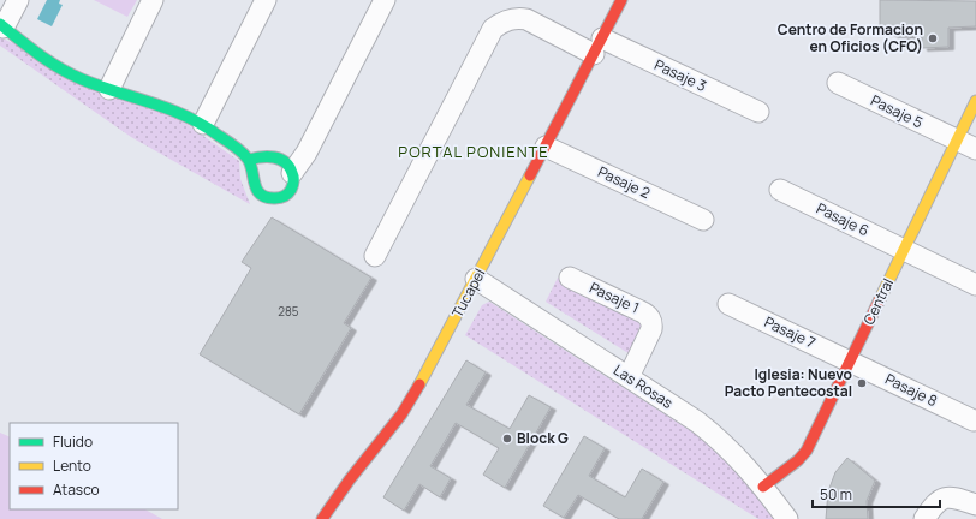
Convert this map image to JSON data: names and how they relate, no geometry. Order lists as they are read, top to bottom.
{
  "streets": {
    "street": [
      "Pasaje 3",
      "Pasaje 5",
      "Pasaje 2",
      "Pasaje 6",
      "Tucapel",
      "Pasaje 1",
      "Central",
      "Pasaje 7",
      "Las Rosas",
      "Pasaje 8"
    ]
  },
  "crossings": [
    ["Pasaje 3", "Tucapel"],
    ["Pasaje 5", "Central"],
    ["Pasaje 2", "Tucapel"],
    ["Pasaje 6", "Central"],
    ["Tucapel", "Las Rosas"],
    ["Pasaje 1", "Las Rosas"],
    ["Central", "Pasaje 7"],
    ["Central", "Las Rosas"],
    ["Central", "Pasaje 8"],
    ["Pasaje 7", "Pasaje 8"]
  ],
  "districts": ["PORTAL PONIENTE"],
  "places": ["Centro de Formacion en Oficios (CFO)", "Iglesia: Nuevo Pacto Pentecostal", "Block G"],
  "house_numbers": ["285"],
  "legend": ["Fluido", "Lento", "Atasco"],
  "scale_bar": "50 m"
}
